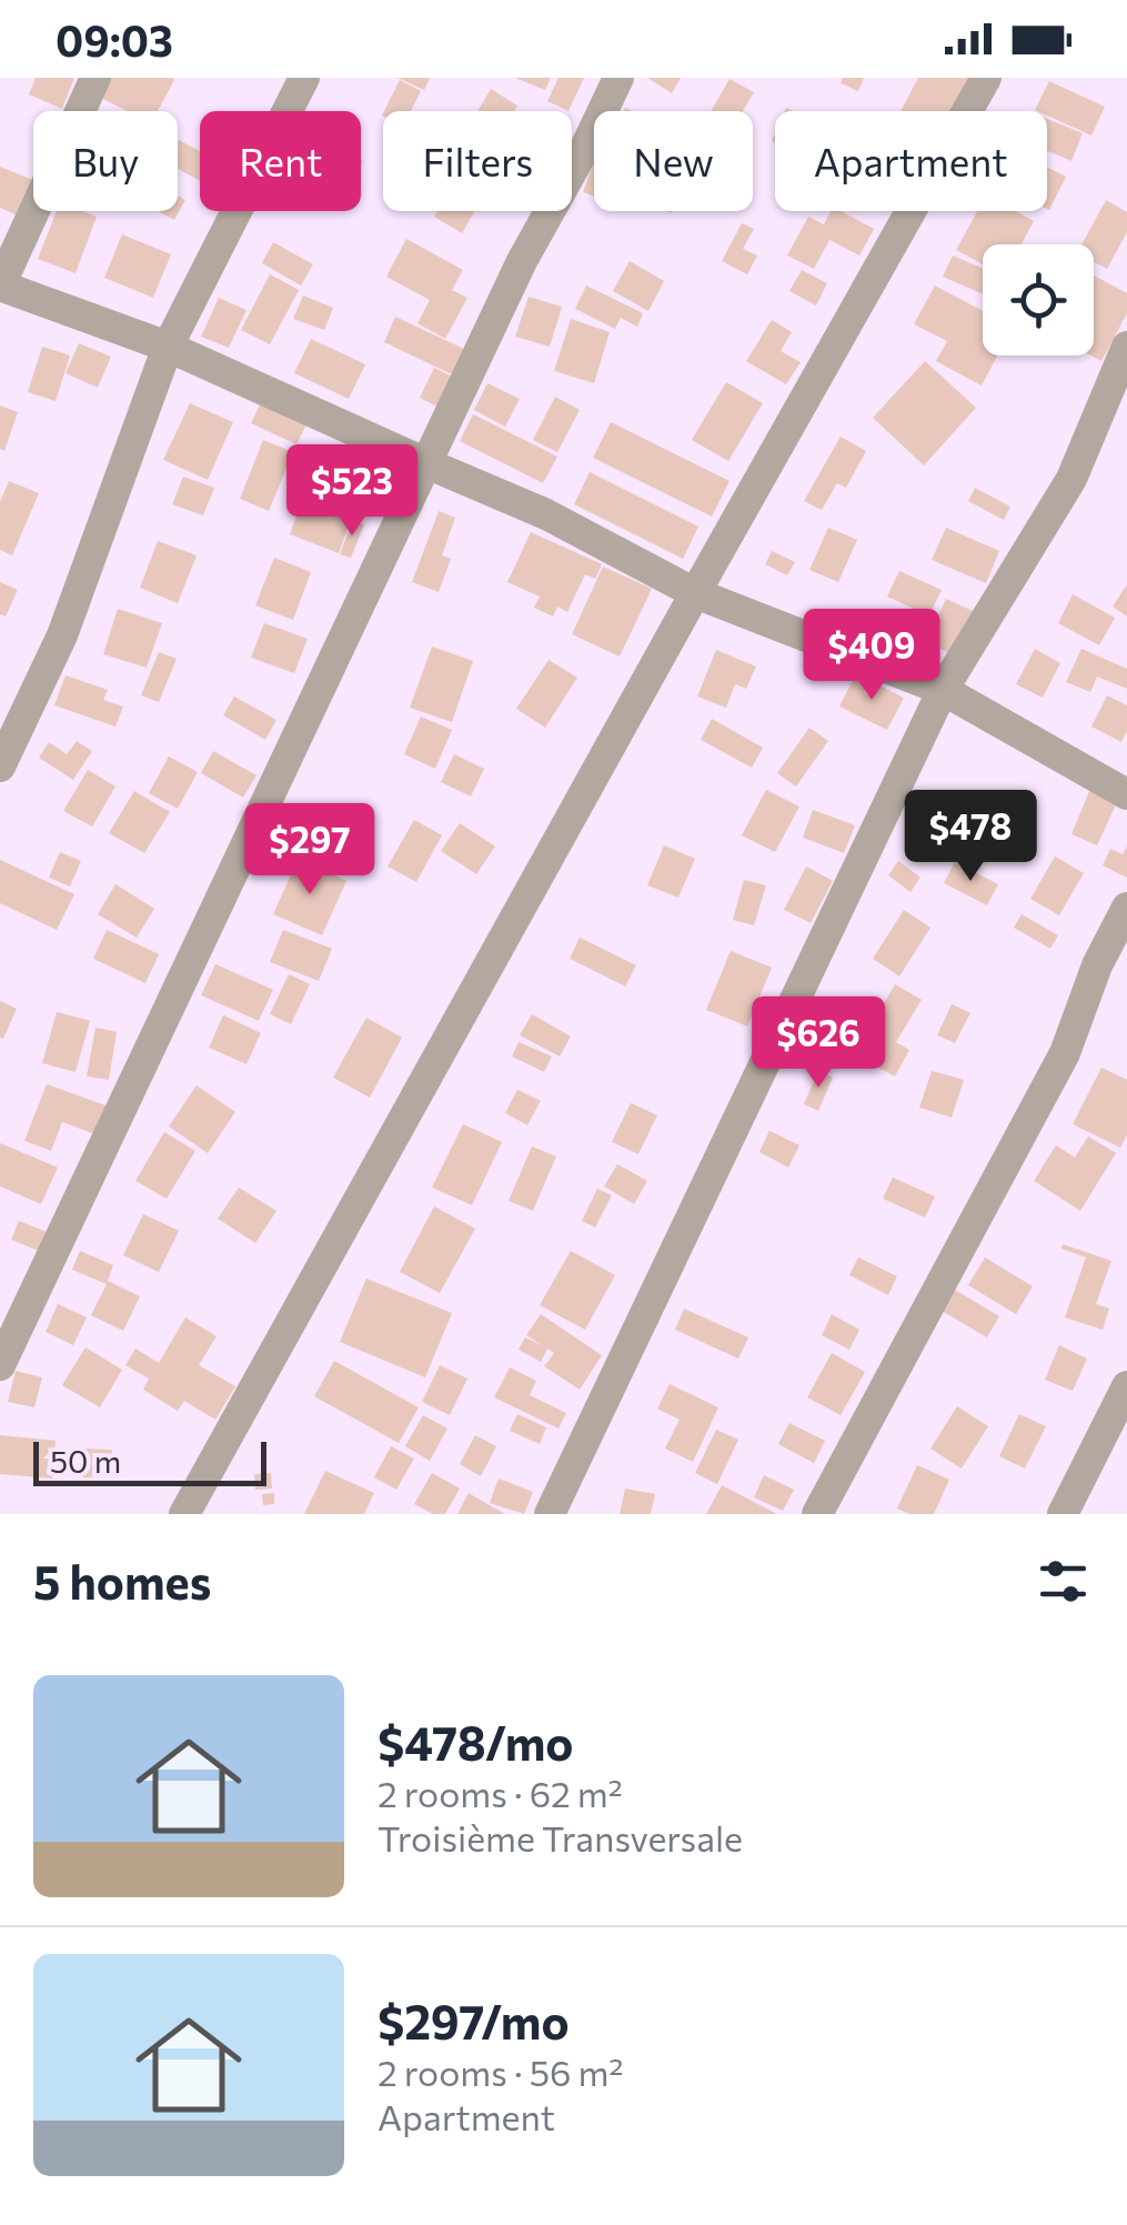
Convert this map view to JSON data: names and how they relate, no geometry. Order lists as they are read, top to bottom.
{
  "scale_bar": "50 m",
  "page": {
    "status": "09:03",
    "chip": [
      "Buy",
      "Rent",
      "Filters",
      "New",
      "Apartment"
    ],
    "price": [
      "$523",
      "$409",
      "$478",
      "$297",
      "$626"
    ],
    "scale": "50 m",
    "heading": "5 homes",
    "list": [
      {
        "name": "$478/mo",
        "note": "2 rooms · 62 m² · Troisième Transversale"
      },
      {
        "name": "$297/mo",
        "note": "2 rooms · 56 m² · Apartment"
      }
    ]
  }
}
